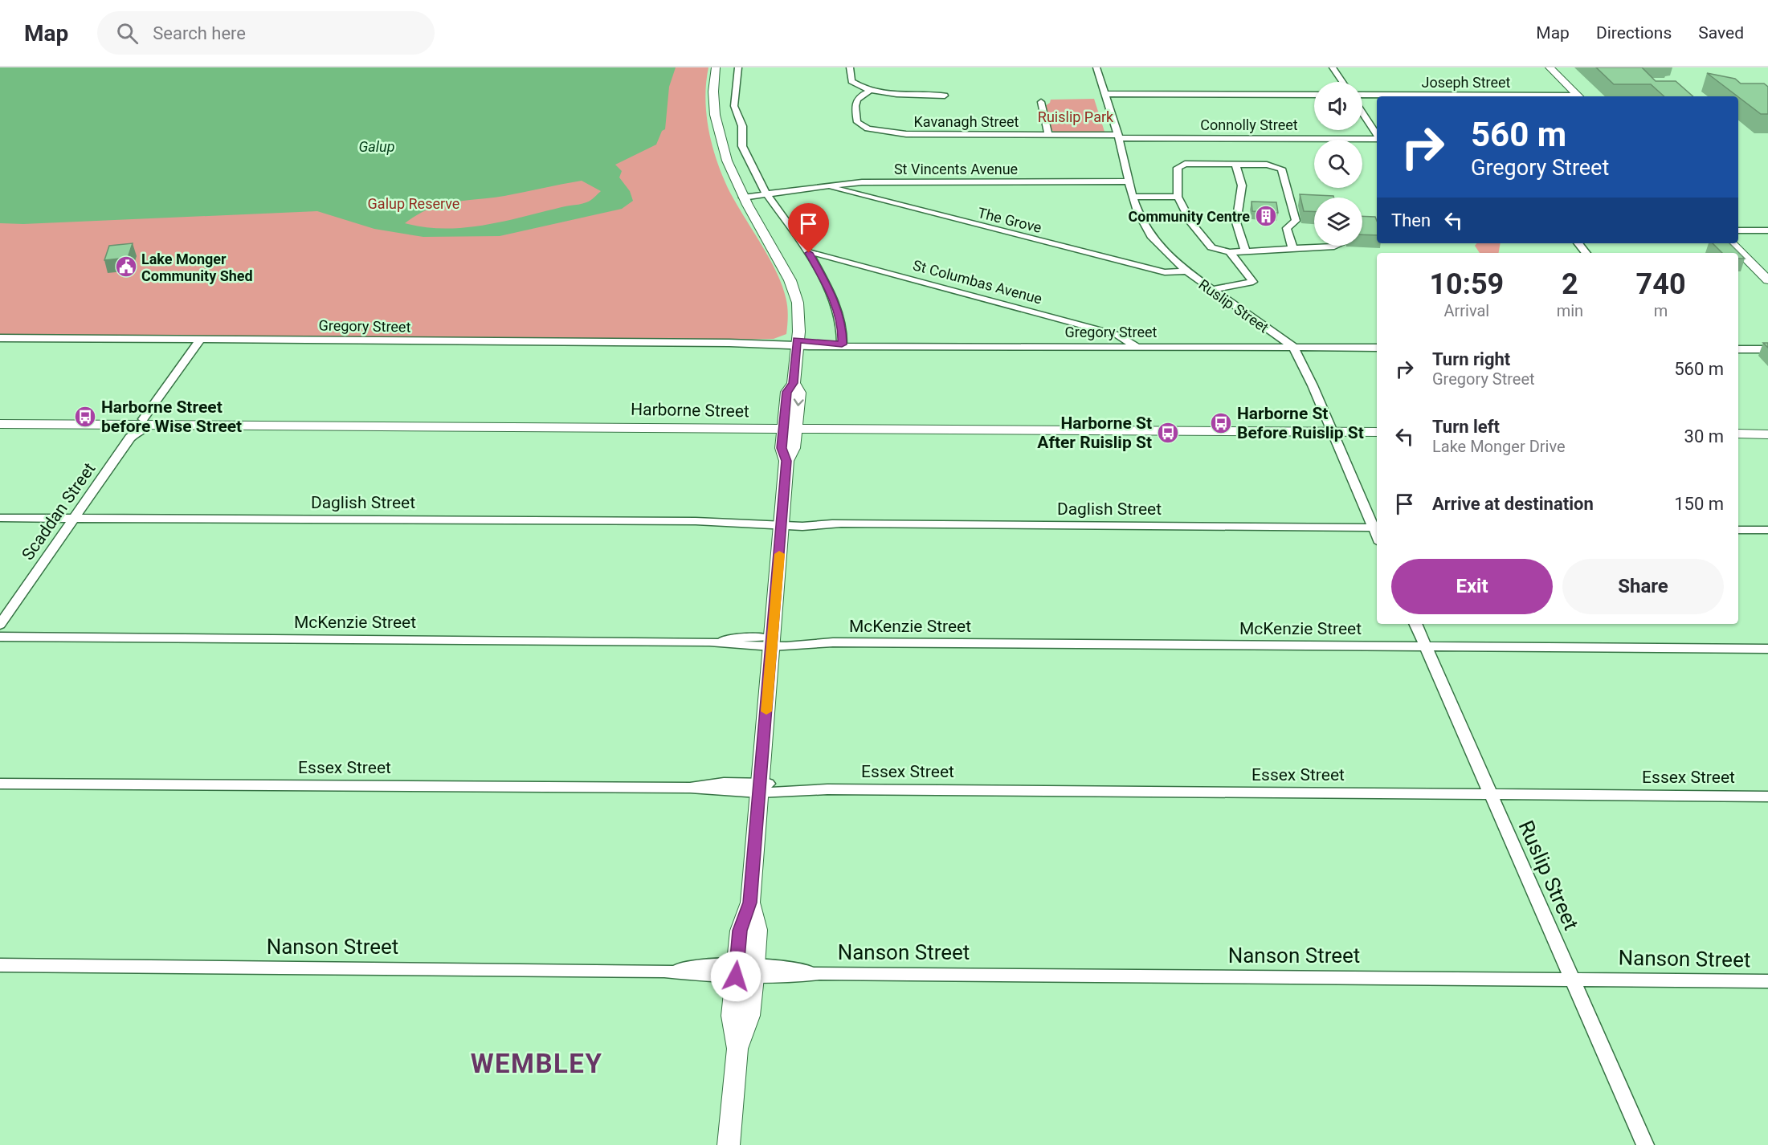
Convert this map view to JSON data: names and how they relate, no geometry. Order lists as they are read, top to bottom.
{
  "streets": {
    "main road": ["Harborne Street"],
    "street": [
      "Joseph Street",
      "Kavanagh Street",
      "Connolly Street",
      "St Vincents Avenue",
      "The Grove",
      "St Columbas Avenue",
      "Ruslip Street",
      "Gregory Street",
      "Daglish Street",
      "Scaddan Street",
      "McKenzie Street",
      "Essex Street",
      "Nanson Street"
    ]
  },
  "crossings": [
    ["Kavanagh Street", "Connolly Street"],
    ["Kavanagh Street", "Ruslip Street"],
    ["Connolly Street", "Ruslip Street"],
    ["St Vincents Avenue", "The Grove"],
    ["St Vincents Avenue", "Ruslip Street"],
    ["The Grove", "Ruslip Street"],
    ["St Columbas Avenue", "Gregory Street"],
    ["Ruslip Street", "Gregory Street"],
    ["Ruslip Street", "Harborne Street"],
    ["Ruslip Street", "Daglish Street"],
    ["Ruslip Street", "McKenzie Street"],
    ["Ruslip Street", "Essex Street"],
    ["Ruslip Street", "Nanson Street"],
    ["Harborne Street", "Scaddan Street"],
    ["Daglish Street", "Scaddan Street"]
  ],
  "districts": ["WEMBLEY"],
  "water": ["Galup"],
  "parks": ["Ruislip Park", "Galup Reserve"],
  "places": {
    "building": ["Community Centre"],
    "public building": ["Lake Monger Community Shed"],
    "bus stop": ["Harborne Street before Wise Street", "Harborne St Before Ruislip St", "Harborne St After Ruislip St"]
  },
  "page": {
    "header": "Map",
    "search": "Search here",
    "nav": ["Map", "Directions", "Saved"],
    "turn": ["560 m", "Gregory Street"],
    "then": "Then",
    "eta": [
      "10:59",
      "Arrival",
      "2",
      "min",
      "740",
      "m"
    ],
    "list": [
      {
        "name": "Turn right",
        "note": "Gregory Street",
        "value": "560 m"
      },
      {
        "name": "Turn left",
        "note": "Lake Monger Drive",
        "value": "30 m"
      },
      {
        "name": "Arrive at destination",
        "value": "150 m"
      }
    ],
    "buttons": ["Exit", "Share"]
  }
}
